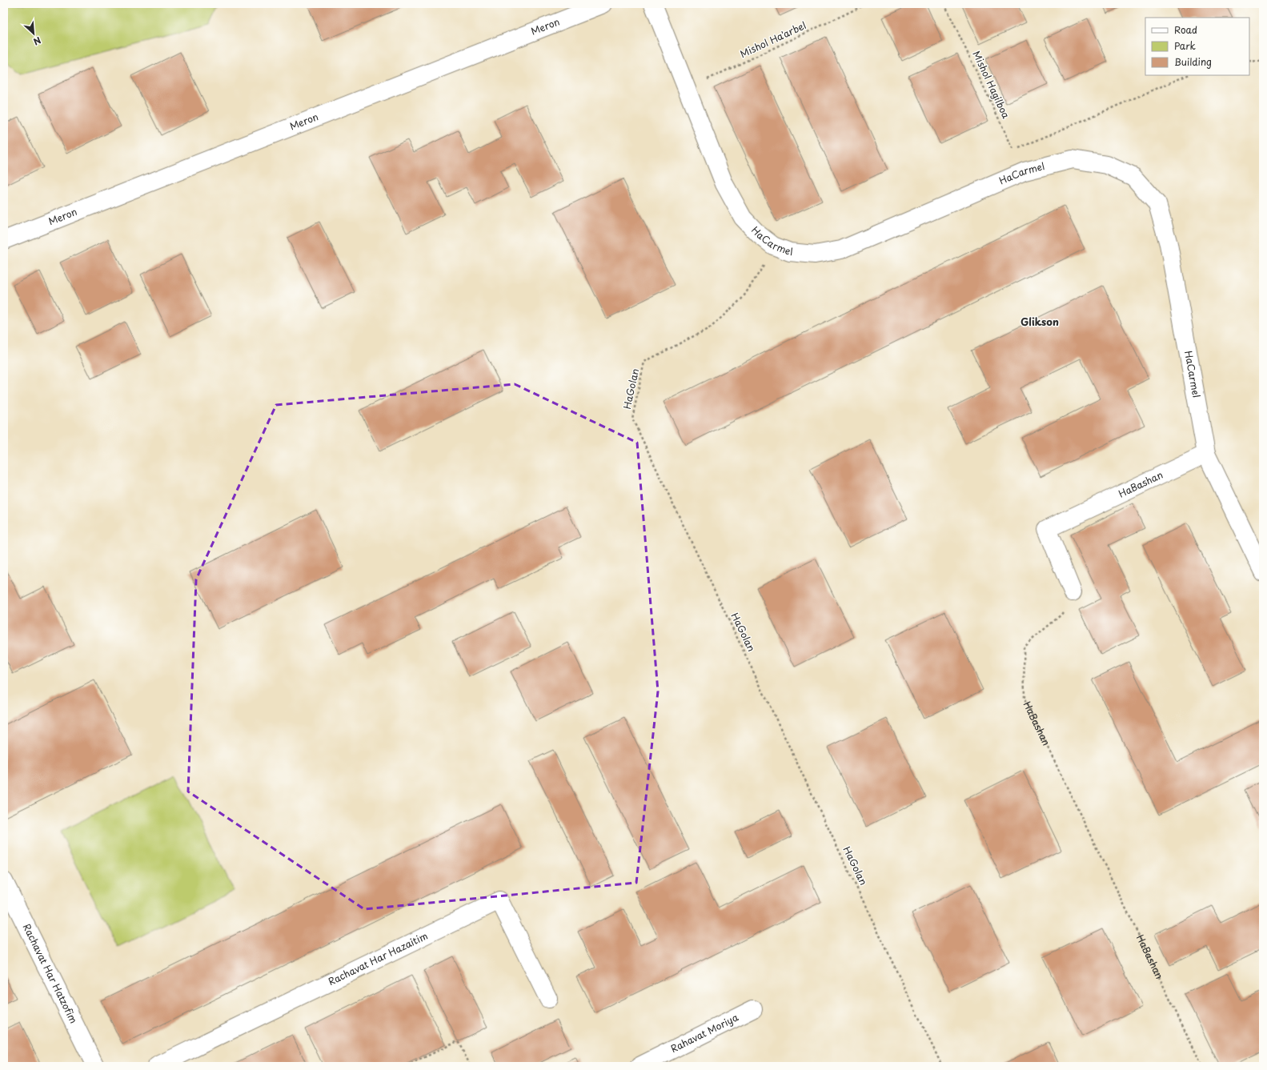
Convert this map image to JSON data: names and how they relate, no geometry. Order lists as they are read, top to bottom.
{
  "streets": {
    "street": [
      "Meron",
      "HaCarmel",
      "HaBashan",
      "Rachavat Har Hazaitim",
      "Rachavat Har Hatzofim",
      "Rahavat Moriya"
    ],
    "path": ["Mishol Ha'arbel", "Mishol Hagilboa", "HaGolan"]
  },
  "crossings": [
    ["Mishol Ha'arbel", "HaCarmel"],
    ["Mishol Hagilboa", "HaCarmel"],
    ["HaCarmel", "HaGolan"],
    ["HaCarmel", "HaBashan"]
  ],
  "districts": ["Glikson"],
  "legend": ["Road", "Park", "Building"],
  "north": "bottom right"
}
